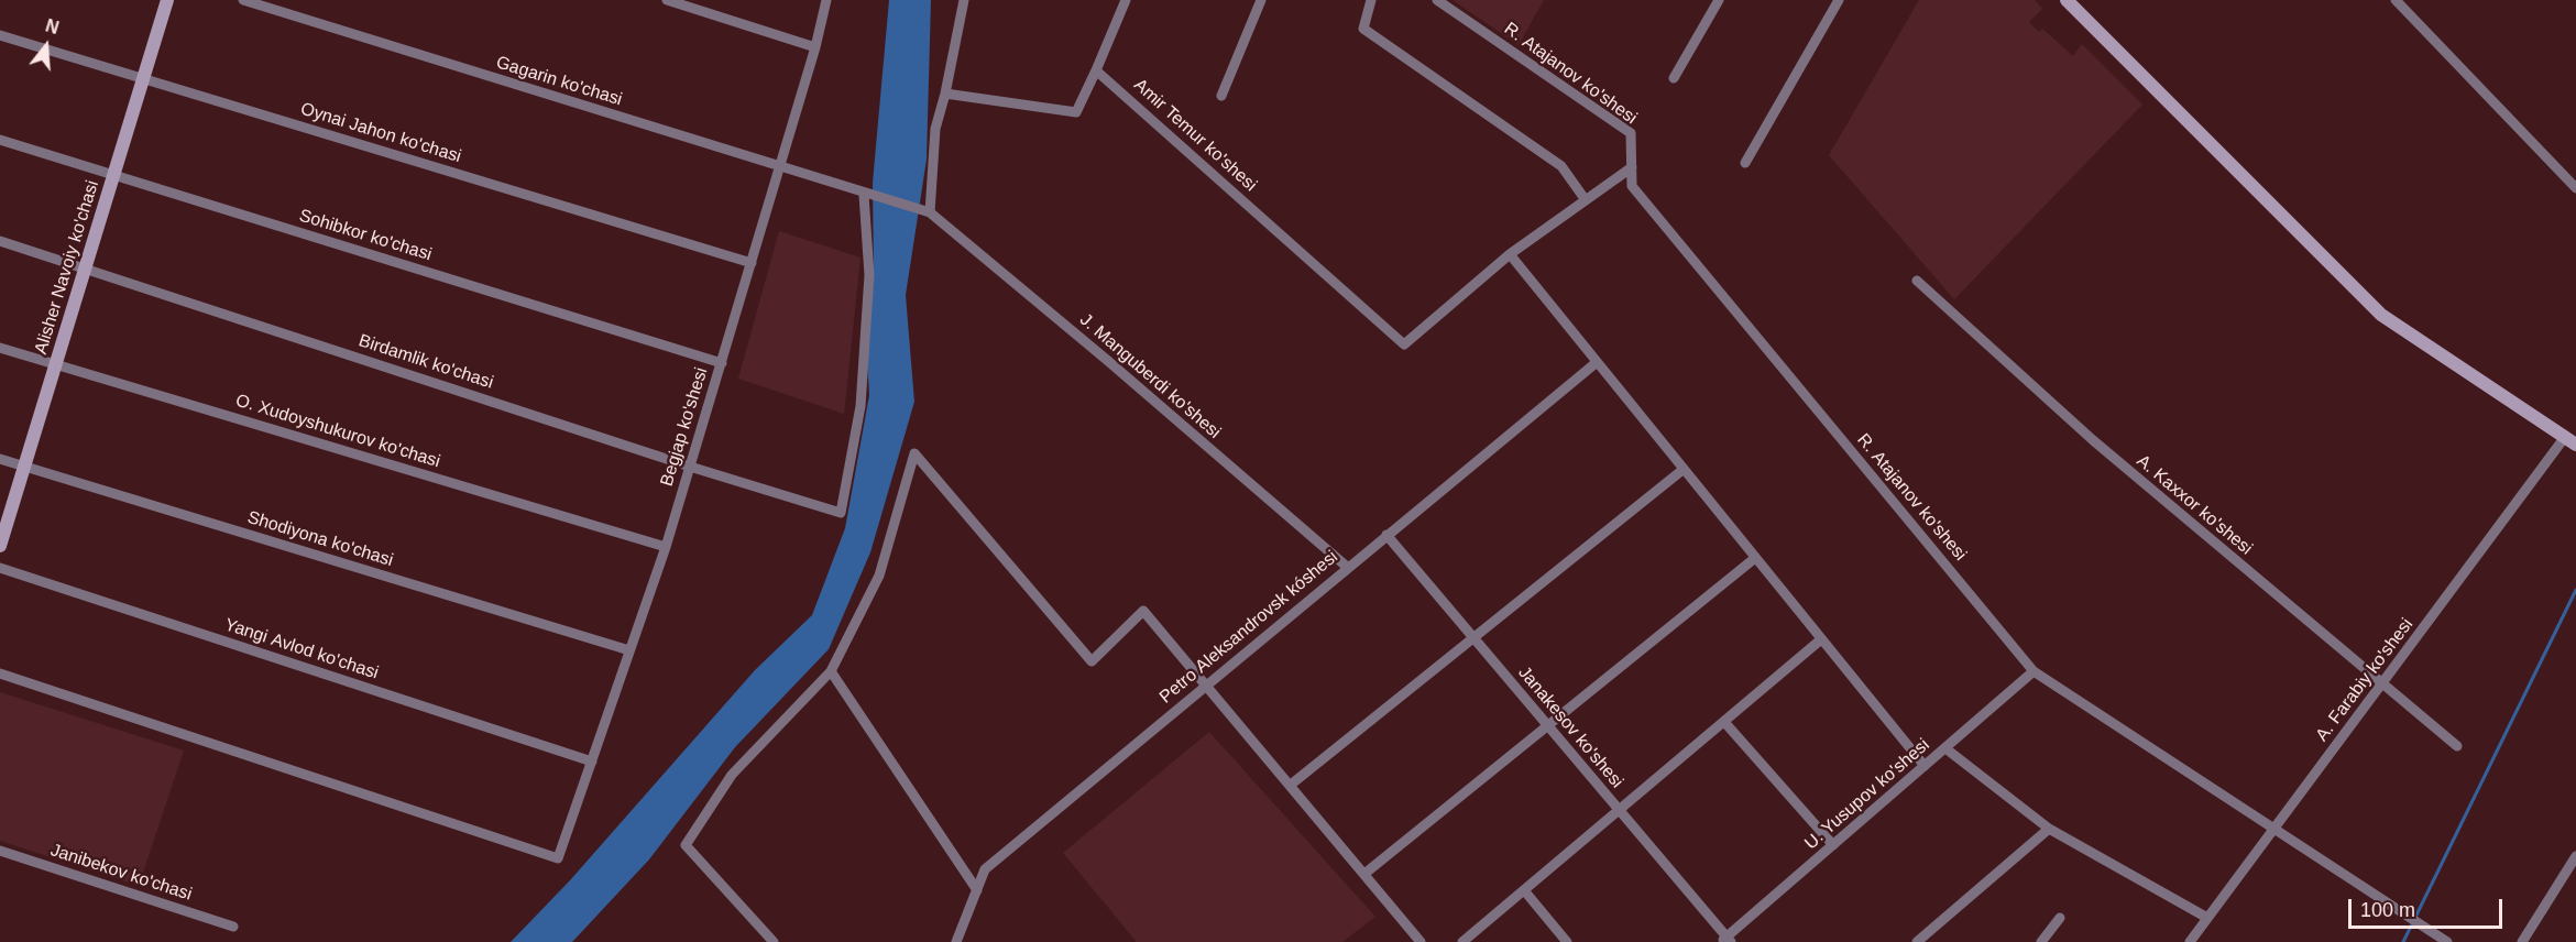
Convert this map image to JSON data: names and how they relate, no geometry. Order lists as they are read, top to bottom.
{
  "streets": {
    "street": [
      "R. Atajanov ko'shesi",
      "Gagarin ko'chasi",
      "Oynai Jahon ko'chasi",
      "Amir Temur ko'shesi",
      "Sohibkor ko'chasi",
      "Alisher Navoiy ko'chasi",
      "Birdamlik ko'chasi",
      "J. Manguberdi ko'shesi",
      "Begjap ko'shesi",
      "O. Xudoyshukurov ko'chasi",
      "A. Kaxxor ko'shesi",
      "Shodiyona ko'chasi",
      "Petro Aleksandrovsk kóshesi",
      "Yangi Avlod ko'chasi",
      "A. Farabiy ko'shesi",
      "Janakesov ko'shesi",
      "U. Yusupov ko'shesi",
      "Janibekov ko'chasi"
    ]
  },
  "crossings": [
    ["R. Atajanov ko'shesi", "A. Farabiy ko'shesi"],
    ["R. Atajanov ko'shesi", "U. Yusupov ko'shesi"],
    ["Gagarin ko'chasi", "Birdamlik ko'chasi"],
    ["Gagarin ko'chasi", "J. Manguberdi ko'shesi"],
    ["Gagarin ko'chasi", "Begjap ko'shesi"],
    ["Oynai Jahon ko'chasi", "Alisher Navoiy ko'chasi"],
    ["Oynai Jahon ko'chasi", "Begjap ko'shesi"],
    ["Sohibkor ko'chasi", "Alisher Navoiy ko'chasi"],
    ["Sohibkor ko'chasi", "Begjap ko'shesi"],
    ["Alisher Navoiy ko'chasi", "Birdamlik ko'chasi"],
    ["Alisher Navoiy ko'chasi", "O. Xudoyshukurov ko'chasi"],
    ["Alisher Navoiy ko'chasi", "Shodiyona ko'chasi"],
    ["Birdamlik ko'chasi", "Begjap ko'shesi"],
    ["J. Manguberdi ko'shesi", "Petro Aleksandrovsk kóshesi"],
    ["Begjap ko'shesi", "O. Xudoyshukurov ko'chasi"],
    ["Begjap ko'shesi", "Shodiyona ko'chasi"],
    ["Begjap ko'shesi", "Yangi Avlod ko'chasi"],
    ["A. Kaxxor ko'shesi", "A. Farabiy ko'shesi"],
    ["Petro Aleksandrovsk kóshesi", "Janakesov ko'shesi"],
    ["Janakesov ko'shesi", "U. Yusupov ko'shesi"]
  ],
  "scale_bar": "100 m",
  "north": "top"
}
